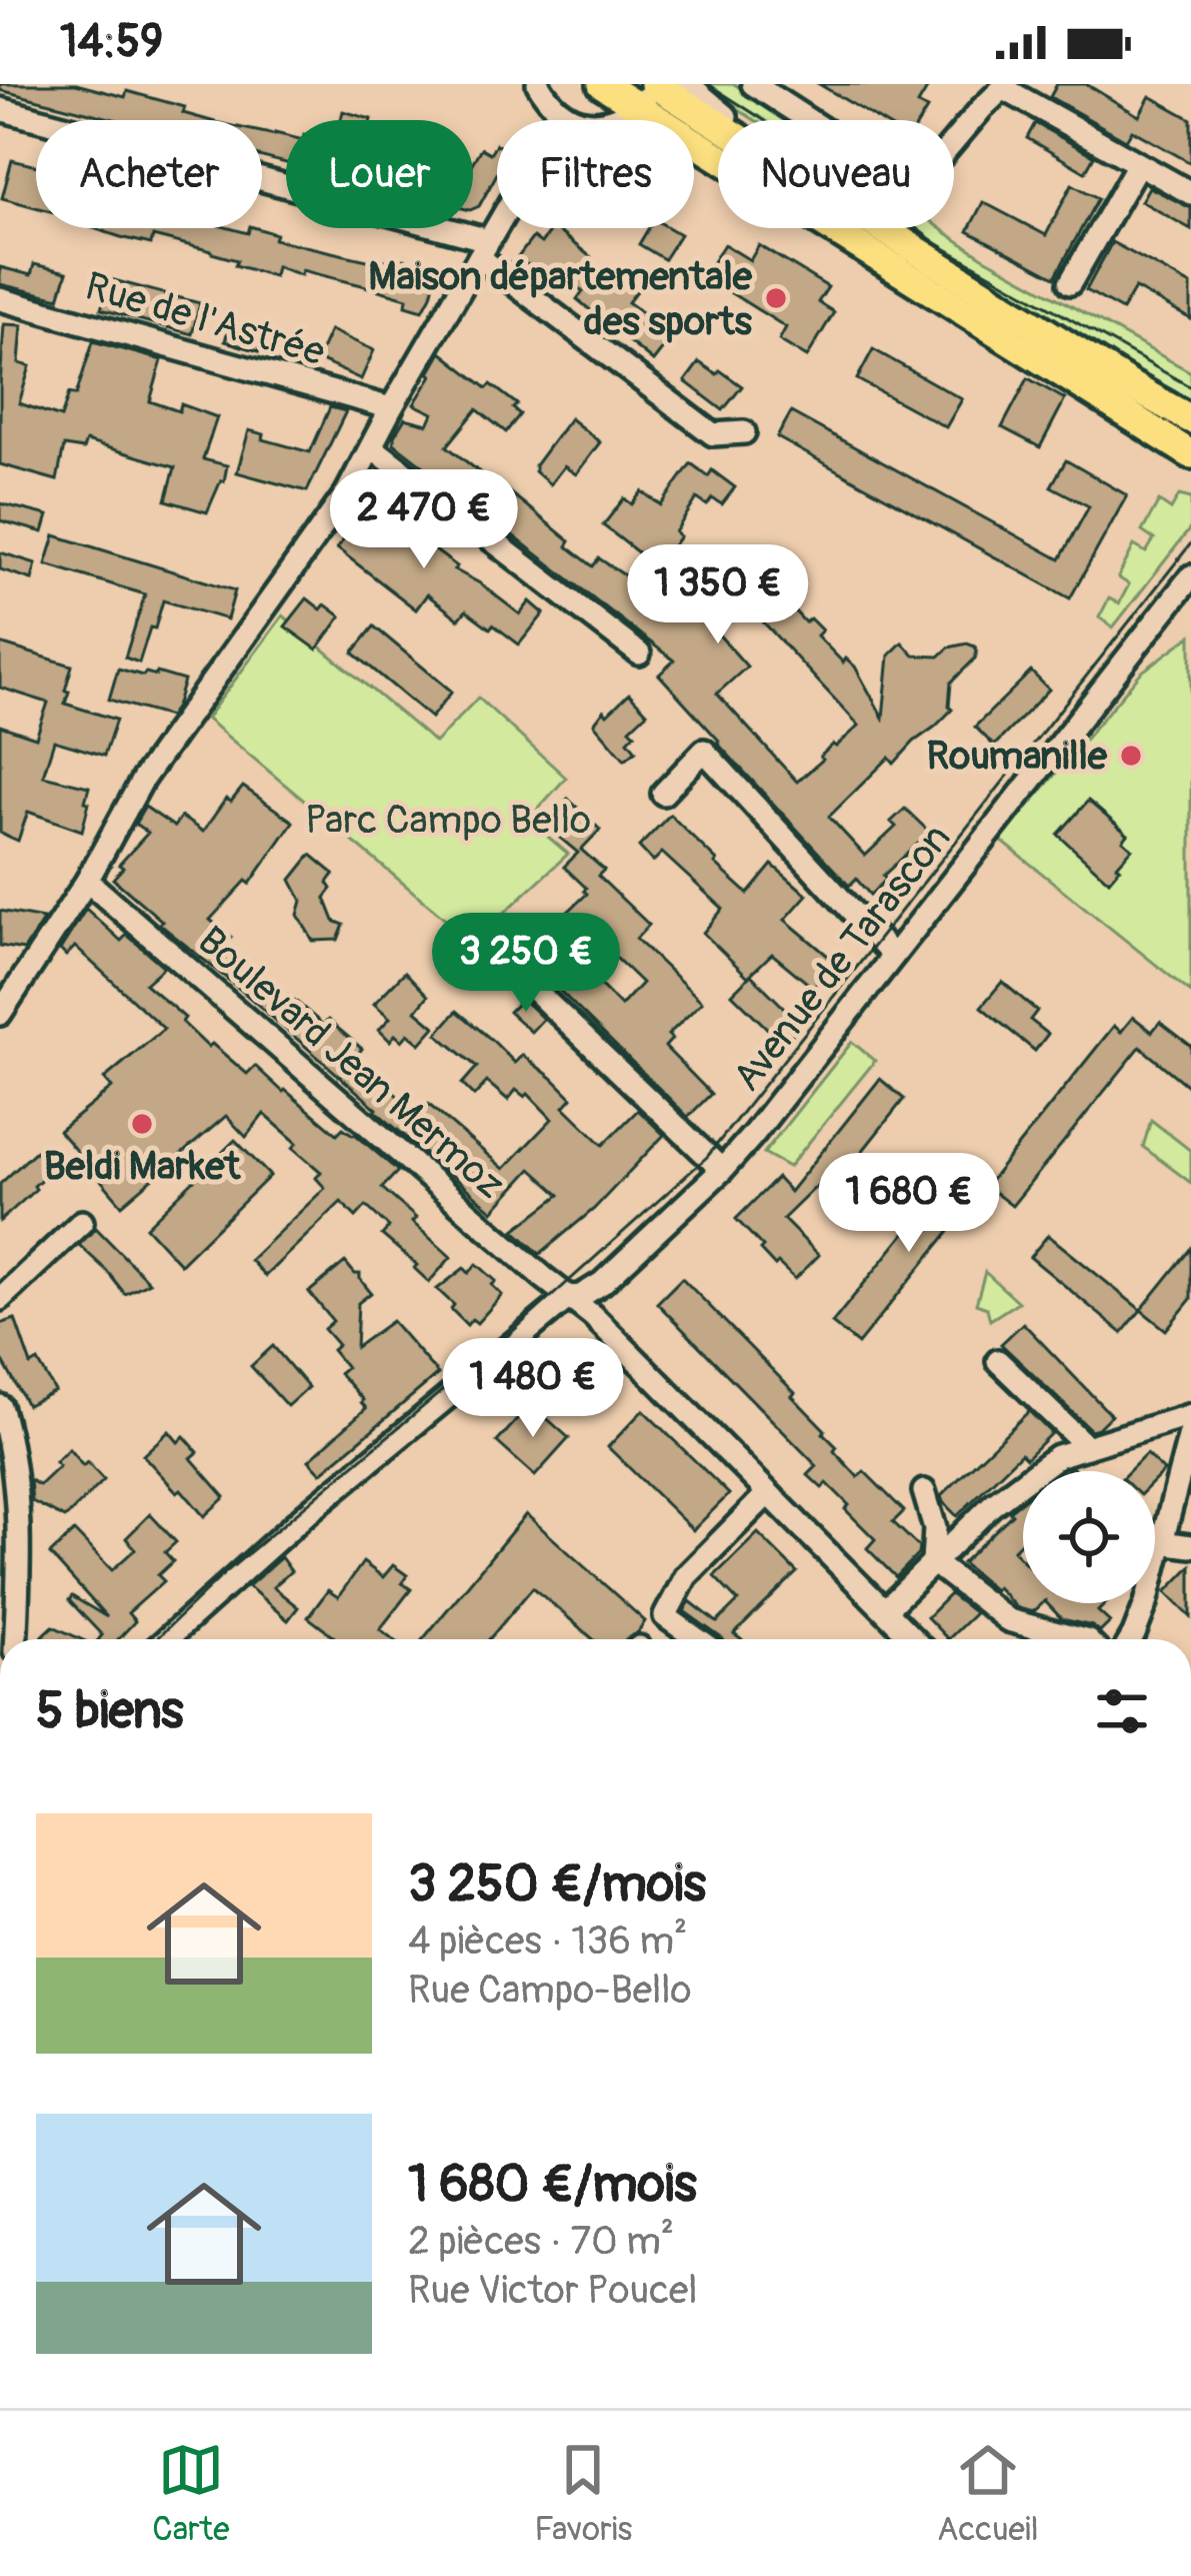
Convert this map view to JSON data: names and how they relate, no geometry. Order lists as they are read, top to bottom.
{
  "streets": {
    "street": ["Rue de l'Astrée", "Avenue de Tarascon", "Boulevard Jean Mermoz"]
  },
  "crossings": [
    ["Avenue de Tarascon", "Boulevard Jean Mermoz"]
  ],
  "parks": ["Parc Campo Bello"],
  "places": ["Maison départementale des sports", "Roumanille", "Beldi Market"],
  "page": {
    "status": "14:59",
    "chip": [
      "Acheter",
      "Louer",
      "Filtres",
      "Nouveau"
    ],
    "price": [
      "2 470 €",
      "1 350 €",
      "3 250 €",
      "1 680 €",
      "1 480 €"
    ],
    "heading": "5 biens",
    "list": [
      {
        "name": "3 250 €/mois",
        "note": "4 pièces · 136 m² · Rue Campo-Bello"
      },
      {
        "name": "1 680 €/mois",
        "note": "2 pièces · 70 m² · Rue Victor Poucel"
      }
    ],
    "tabs": ["Carte", "Favoris", "Accueil"]
  }
}
